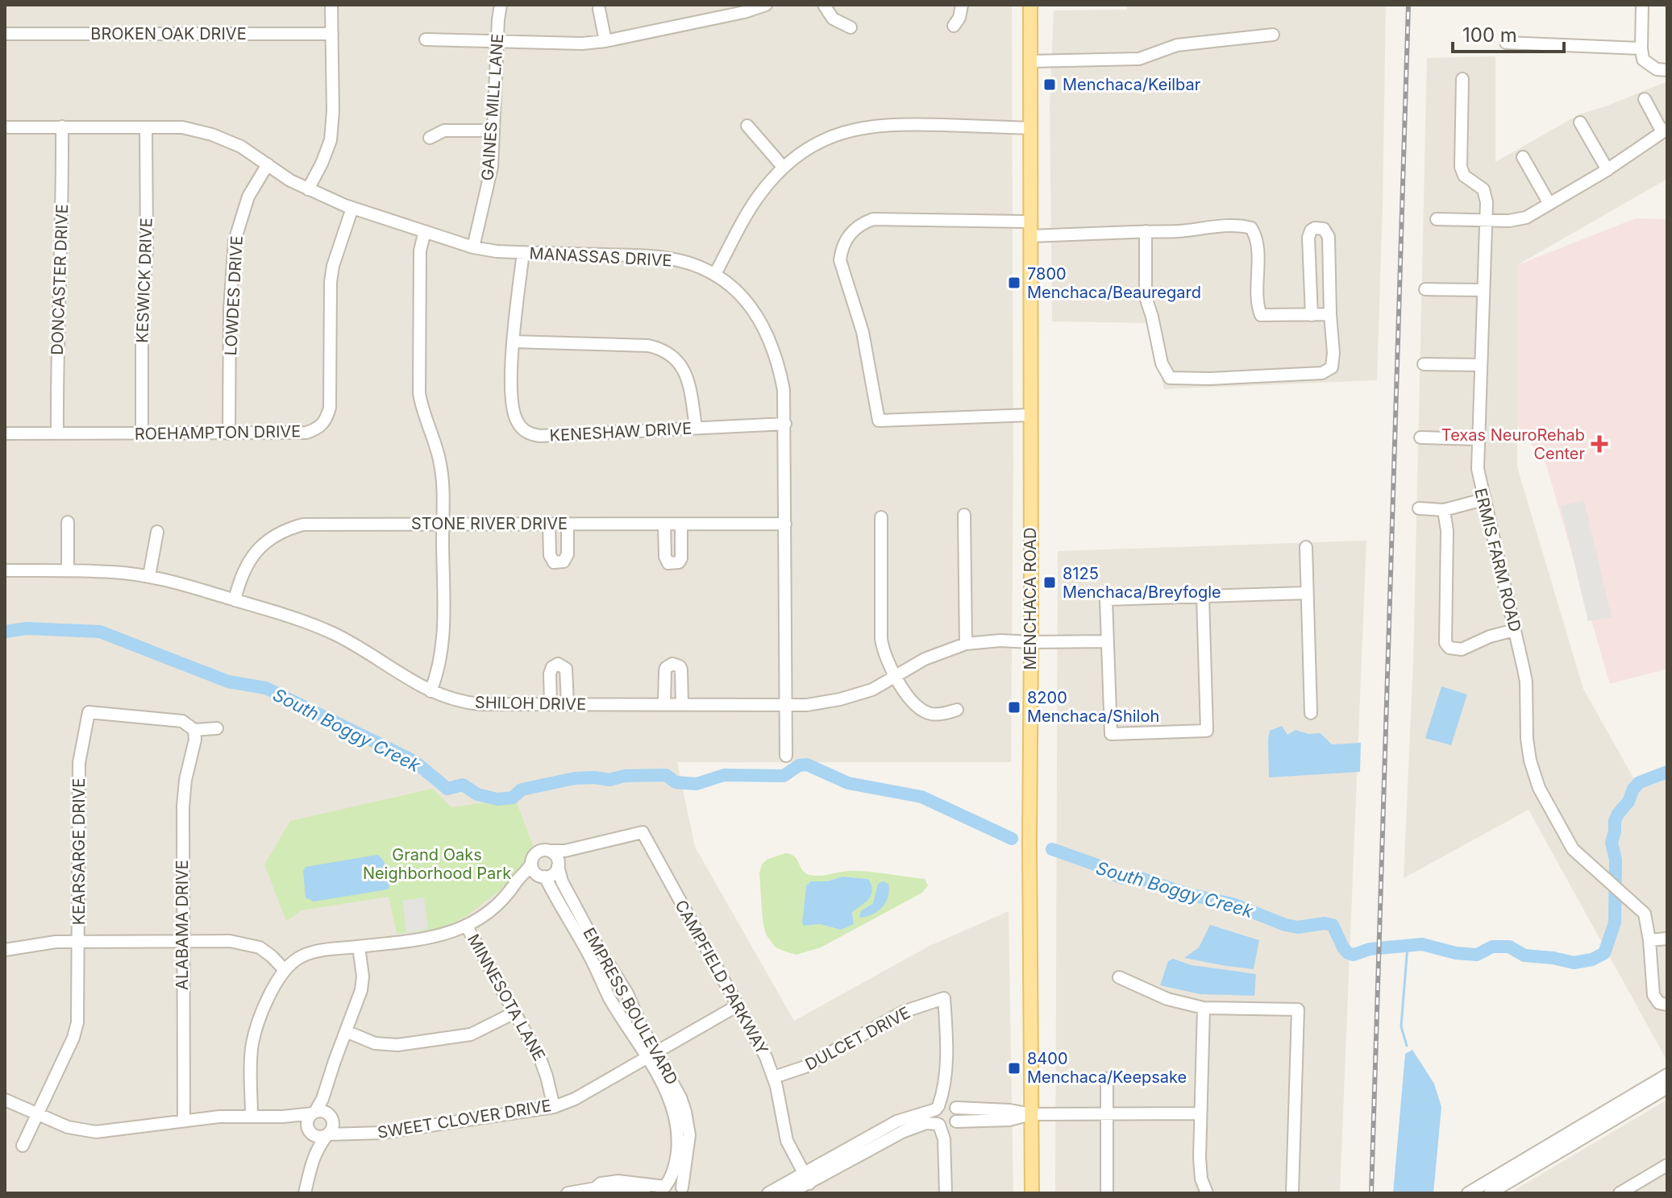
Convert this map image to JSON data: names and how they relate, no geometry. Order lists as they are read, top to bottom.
{
  "streets": {
    "main road": ["MENCHACA ROAD"],
    "street": [
      "BROKEN OAK DRIVE",
      "GAINES MILL LANE",
      "MANASSAS DRIVE",
      "DONCASTER DRIVE",
      "KESWICK DRIVE",
      "LOWDES DRIVE",
      "KENESHAW DRIVE",
      "ROEHAMPTON DRIVE",
      "STONE RIVER DRIVE",
      "ERMIS FARM ROAD",
      "SHILOH DRIVE",
      "KEARSARGE DRIVE",
      "ALABAMA DRIVE",
      "CAMPFIELD PARKWAY",
      "MINNESOTA LANE",
      "EMPRESS BOULEVARD",
      "DULCET DRIVE",
      "SWEET CLOVER DRIVE"
    ]
  },
  "crossings": [
    ["GAINES MILL LANE", "MANASSAS DRIVE"],
    ["MANASSAS DRIVE", "DONCASTER DRIVE"],
    ["MANASSAS DRIVE", "KESWICK DRIVE"],
    ["MANASSAS DRIVE", "LOWDES DRIVE"],
    ["MANASSAS DRIVE", "KENESHAW DRIVE"],
    ["MANASSAS DRIVE", "ROEHAMPTON DRIVE"],
    ["MANASSAS DRIVE", "STONE RIVER DRIVE"],
    ["MANASSAS DRIVE", "SHILOH DRIVE"],
    ["DONCASTER DRIVE", "ROEHAMPTON DRIVE"],
    ["KESWICK DRIVE", "ROEHAMPTON DRIVE"],
    ["LOWDES DRIVE", "ROEHAMPTON DRIVE"],
    ["STONE RIVER DRIVE", "SHILOH DRIVE"],
    ["MENCHACA ROAD", "SHILOH DRIVE"],
    ["KEARSARGE DRIVE", "ALABAMA DRIVE"],
    ["CAMPFIELD PARKWAY", "EMPRESS BOULEVARD"],
    ["CAMPFIELD PARKWAY", "DULCET DRIVE"],
    ["CAMPFIELD PARKWAY", "SWEET CLOVER DRIVE"],
    ["MINNESOTA LANE", "SWEET CLOVER DRIVE"],
    ["EMPRESS BOULEVARD", "SWEET CLOVER DRIVE"]
  ],
  "water": ["South Boggy Creek"],
  "parks": ["Grand Oaks Neighborhood Park"],
  "places": {
    "transit": [
      "Menchaca/Keilbar",
      "7800 Menchaca/Beauregard",
      "8125 Menchaca/Breyfogle",
      "8200 Menchaca/Shiloh",
      "8400 Menchaca/Keepsake"
    ],
    "health": ["Texas NeuroRehab Center"]
  },
  "scale_bar": "100 m"
}
